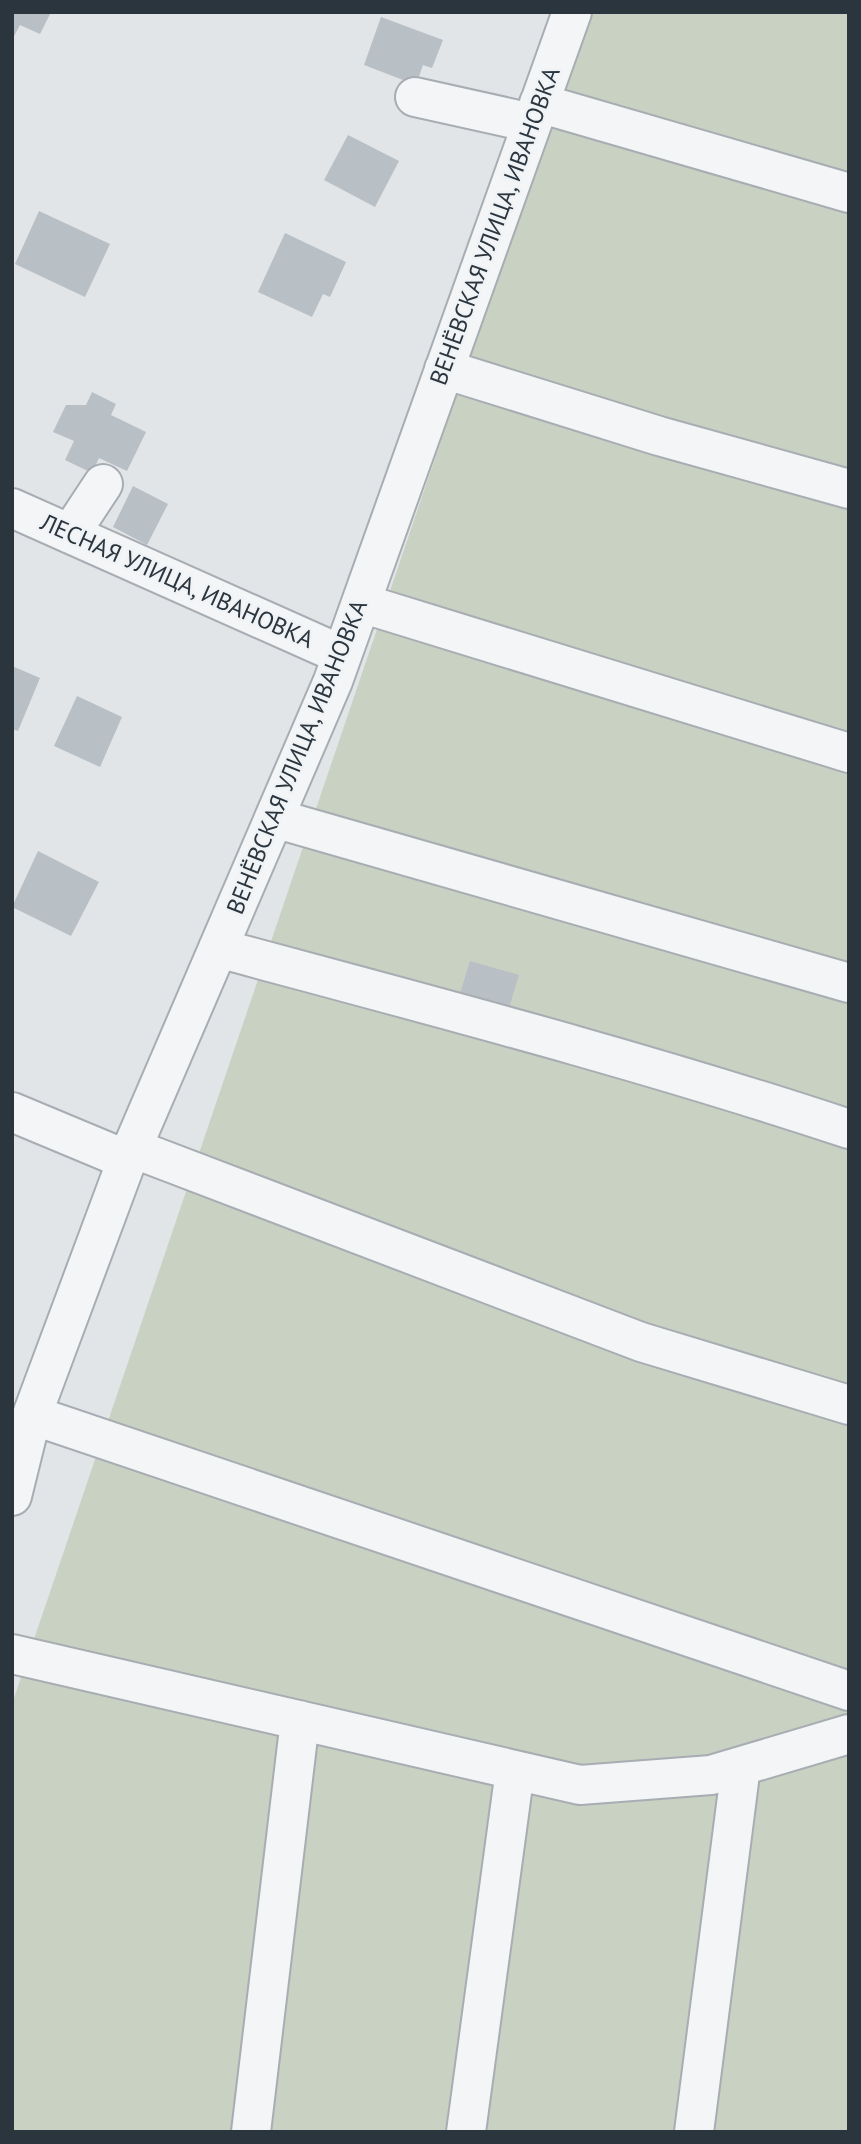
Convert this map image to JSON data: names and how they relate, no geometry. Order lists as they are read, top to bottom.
{
  "streets": {
    "street": ["ВЕНЁВСКАЯ УЛИЦА, ИВАНОВКА", "ЛЕСНАЯ УЛИЦА, ИВАНОВКА"]
  },
  "crossings": [
    ["ВЕНЁВСКАЯ УЛИЦА, ИВАНОВКА", "ЛЕСНАЯ УЛИЦА, ИВАНОВКА"]
  ]
}
